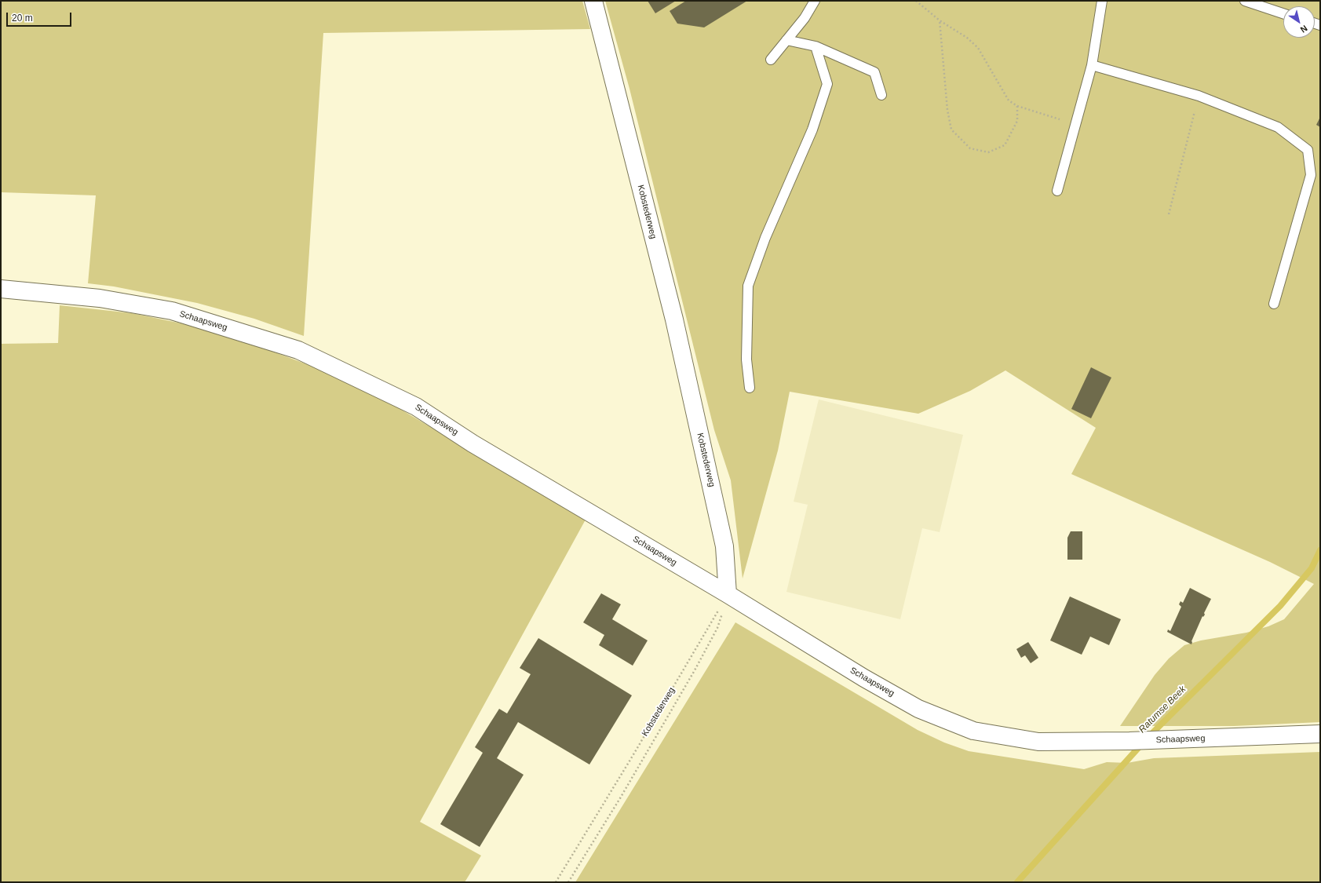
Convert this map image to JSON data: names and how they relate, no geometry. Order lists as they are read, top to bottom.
{
  "streets": {
    "street": ["Kobstederweg", "Schaapsweg"]
  },
  "crossings": [
    ["Kobstederweg", "Schaapsweg"]
  ],
  "water": ["Ratumse Beek"],
  "scale_bar": "20 m",
  "north": "bottom right"
}
